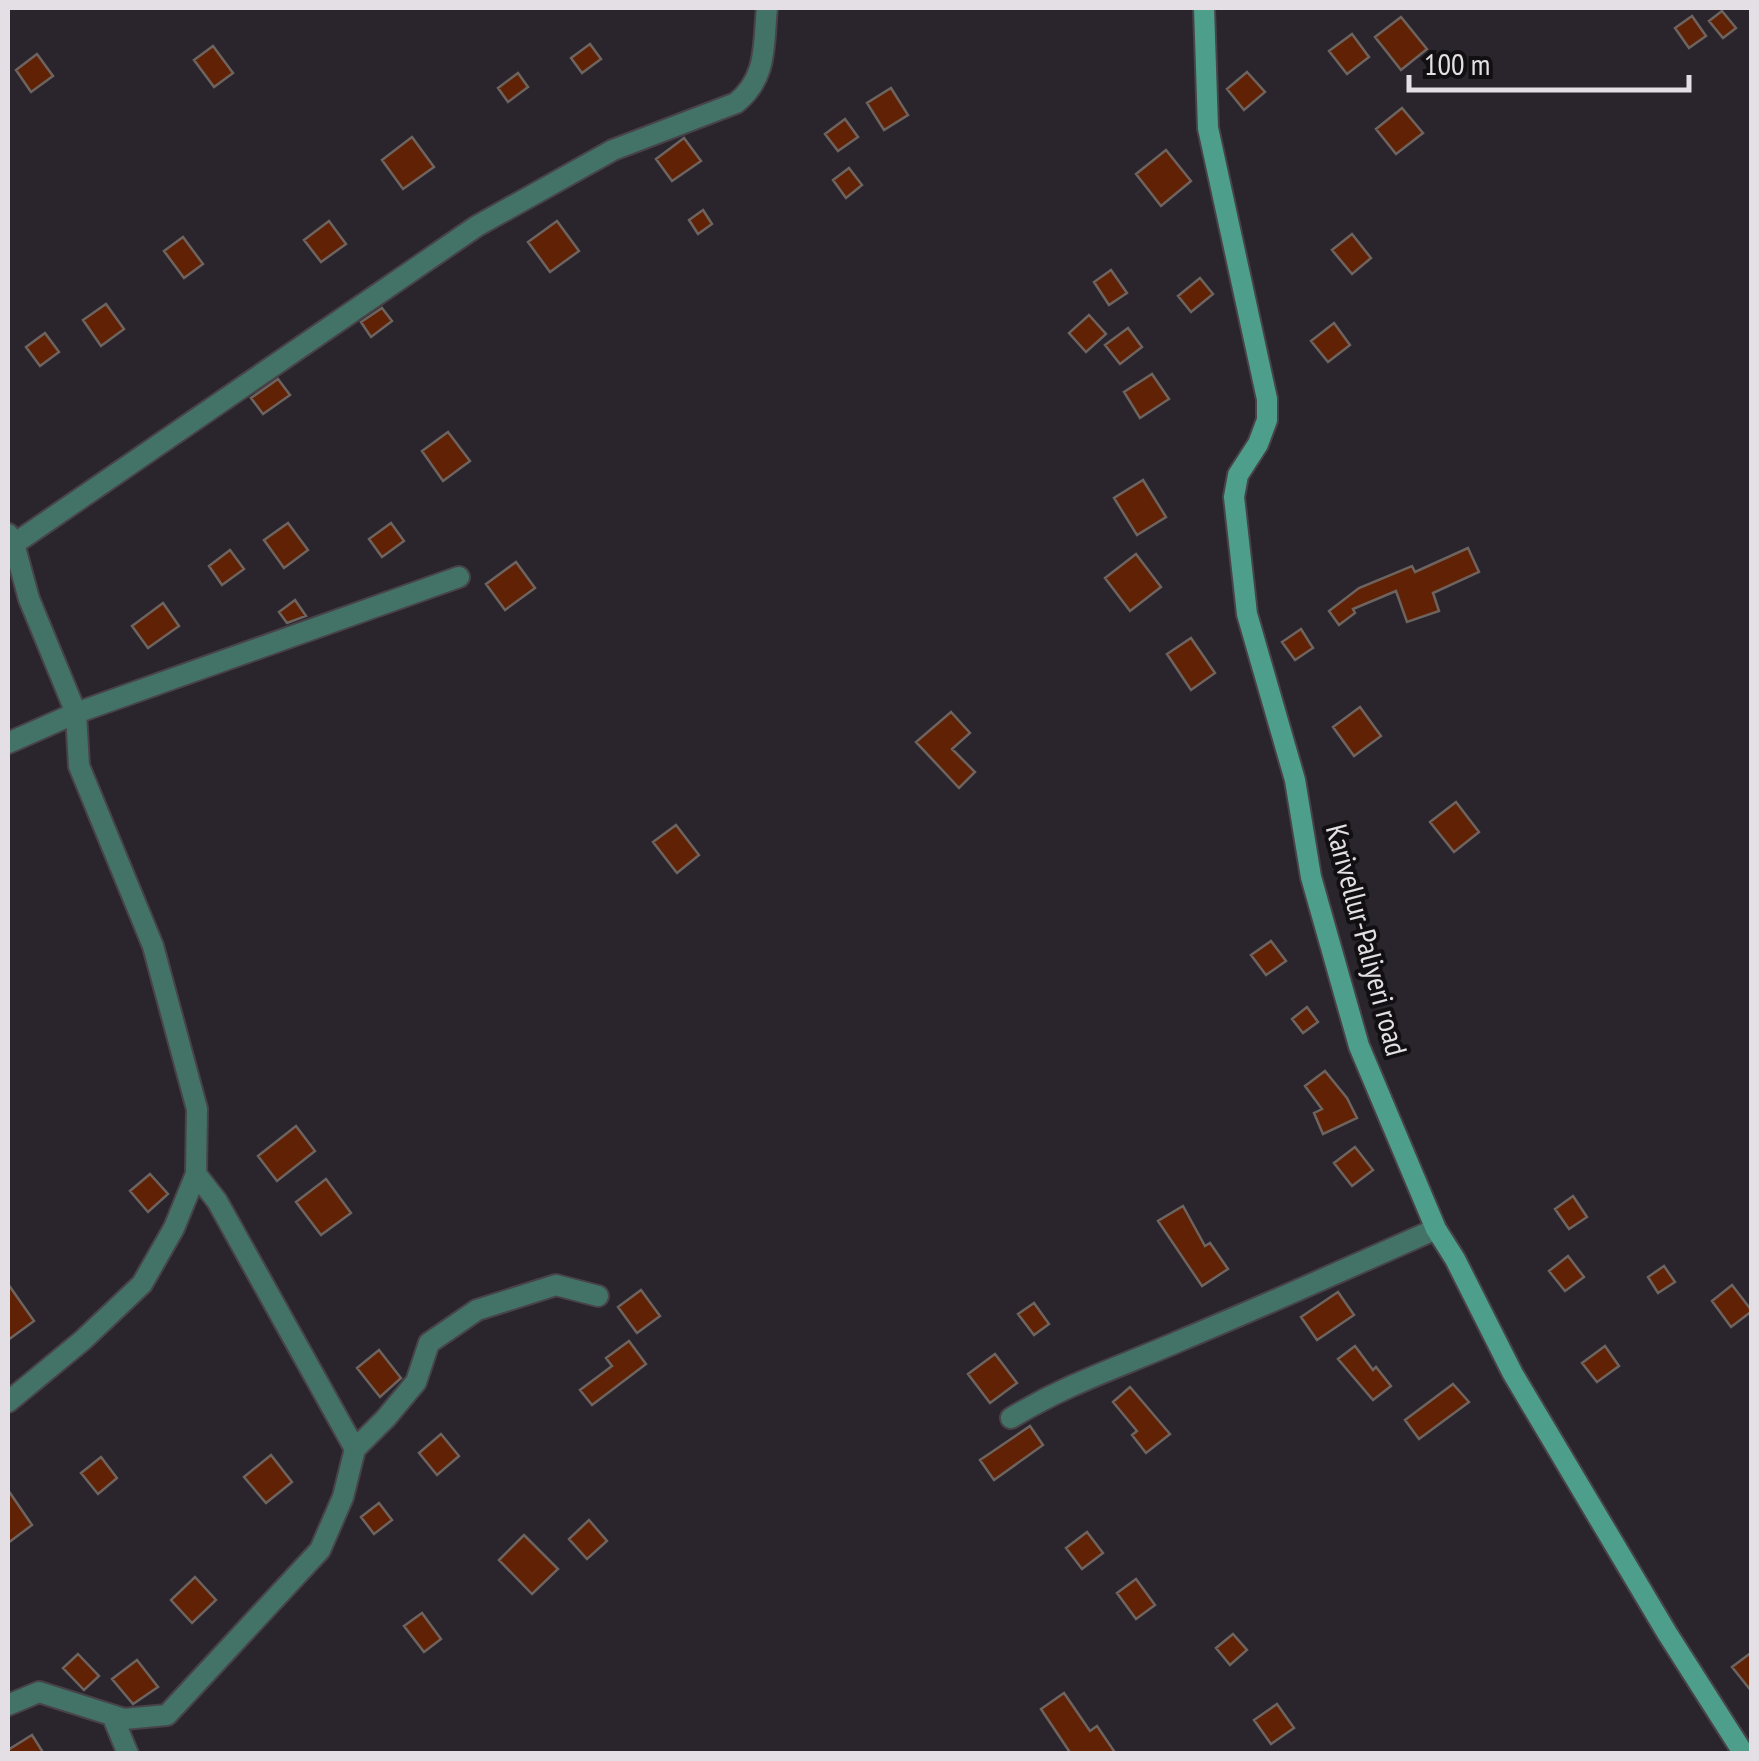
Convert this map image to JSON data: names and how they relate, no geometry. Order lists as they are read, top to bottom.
{
  "streets": {
    "main road": ["Karivellur-Paliyeri road"]
  },
  "scale_bar": "100 m"
}
